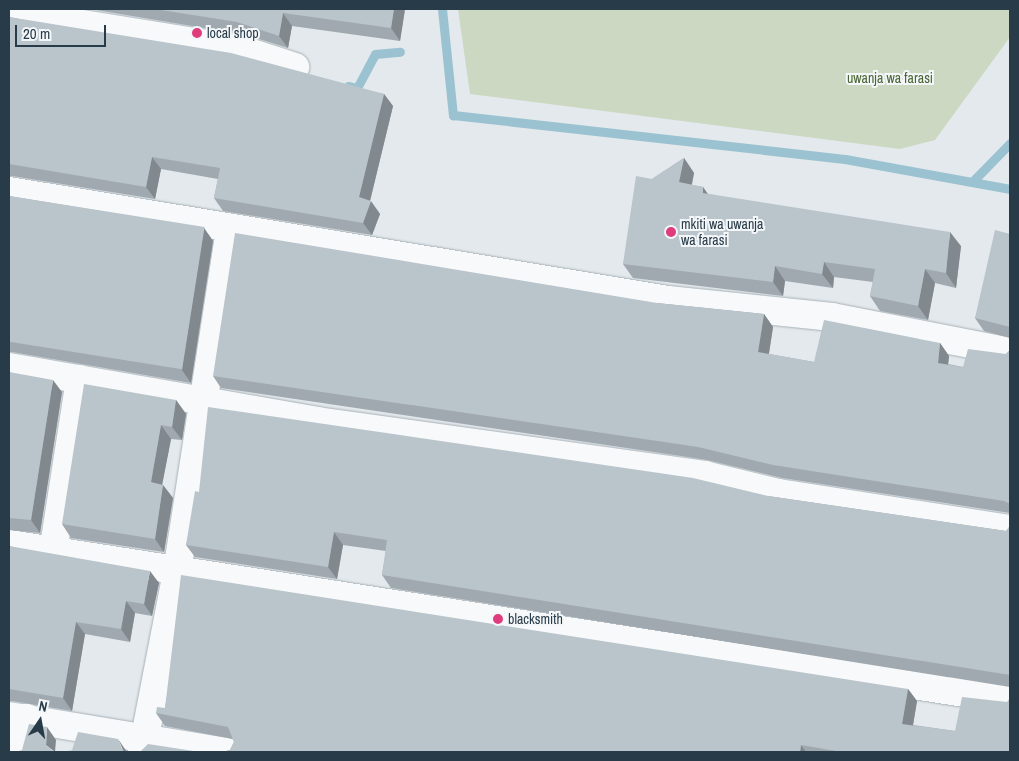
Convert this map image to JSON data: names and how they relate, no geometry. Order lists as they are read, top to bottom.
{
  "parks": ["uwanja wa farasi"],
  "places": ["local shop", "mkiti wa uwanja wa farasi", "blacksmith"],
  "scale_bar": "20 m",
  "north": "top"
}
